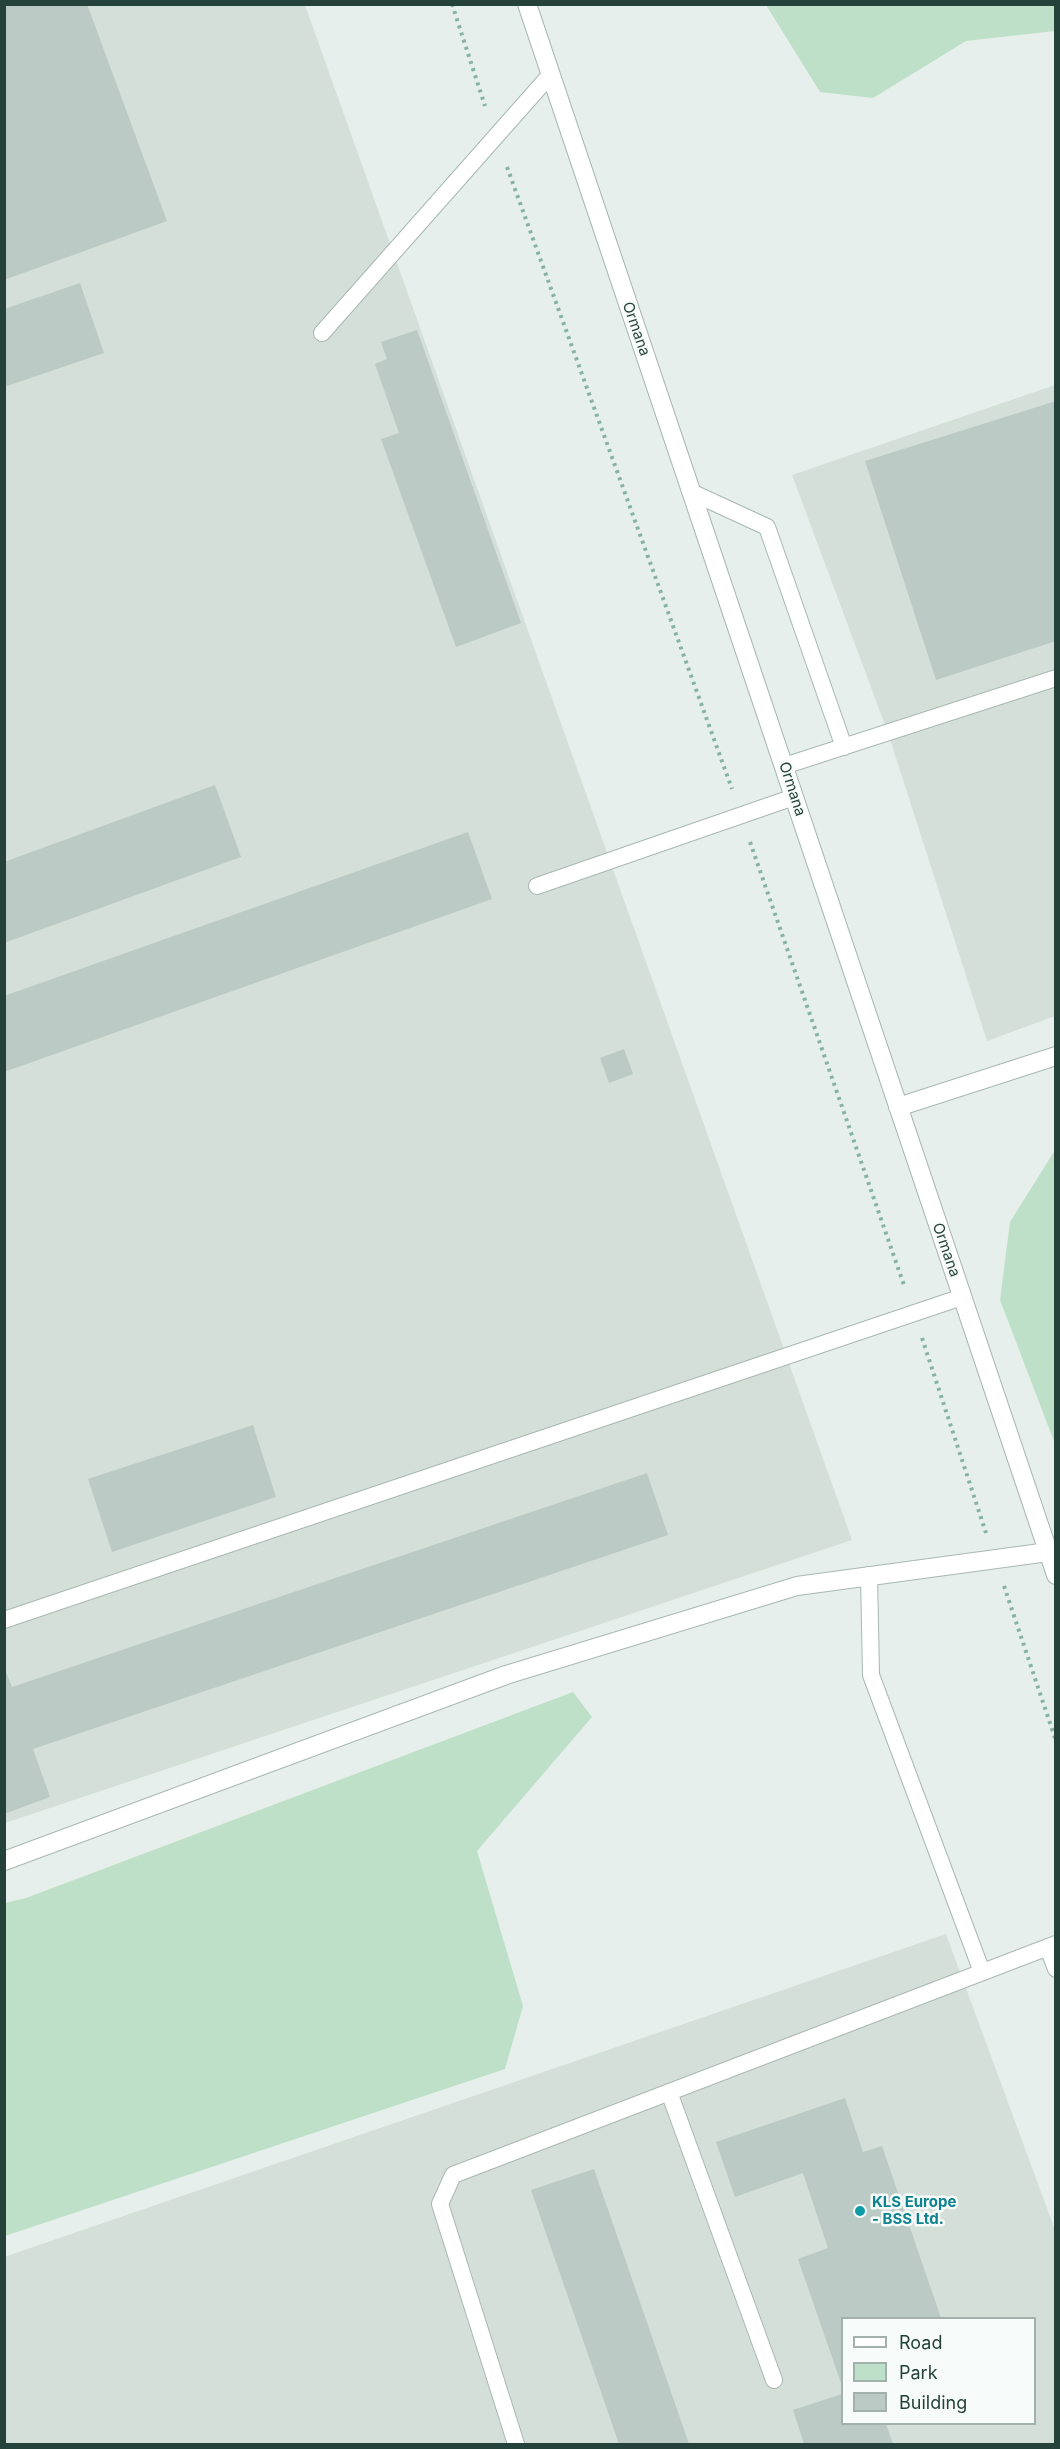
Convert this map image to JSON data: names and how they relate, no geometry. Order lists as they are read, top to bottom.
{
  "streets": {
    "street": ["Ormana"]
  },
  "places": ["KLS Europe - BSS Ltd."],
  "legend": ["Road", "Park", "Building"]
}
